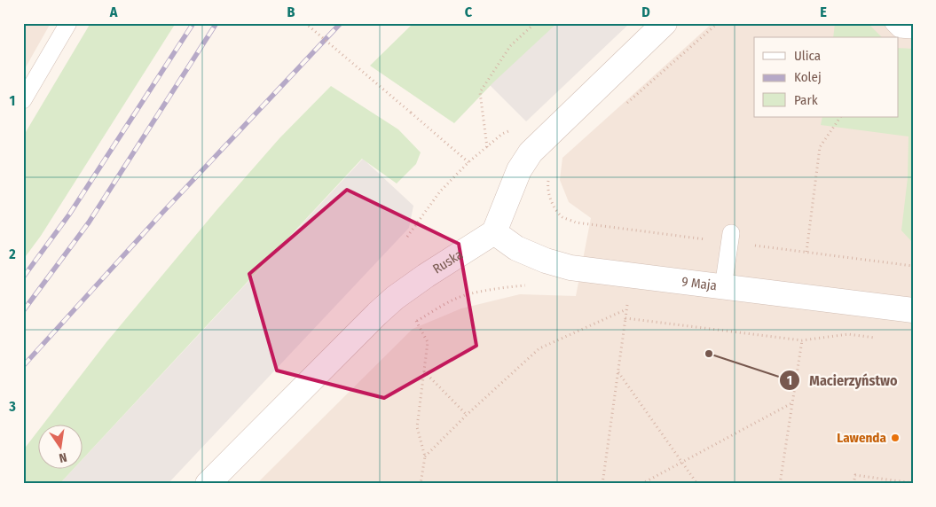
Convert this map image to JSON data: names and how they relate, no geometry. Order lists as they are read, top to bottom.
{
  "streets": {
    "street": ["Ruska", "9 Maja"]
  },
  "crossings": [
    ["Ruska", "9 Maja"]
  ],
  "places": ["Macierzyństwo", "Lawenda"],
  "legend": ["Ulica", "Kolej", "Park"],
  "north": "bottom",
  "grid": {
    "columns": [
      "A",
      "B",
      "C",
      "D",
      "E"
    ],
    "rows": ["1", "2", "3"]
  }
}
